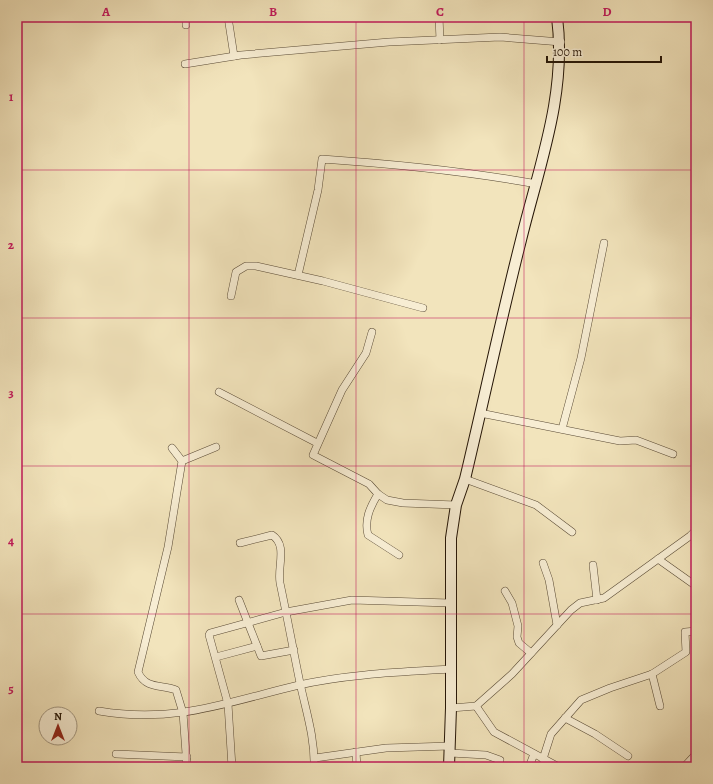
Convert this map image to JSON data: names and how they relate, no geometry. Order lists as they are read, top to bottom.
{
  "scale_bar": "100 m",
  "north": "top",
  "grid": {
    "columns": [
      "A",
      "B",
      "C",
      "D"
    ],
    "rows": [
      "1",
      "2",
      "3",
      "4",
      "5"
    ]
  }
}
